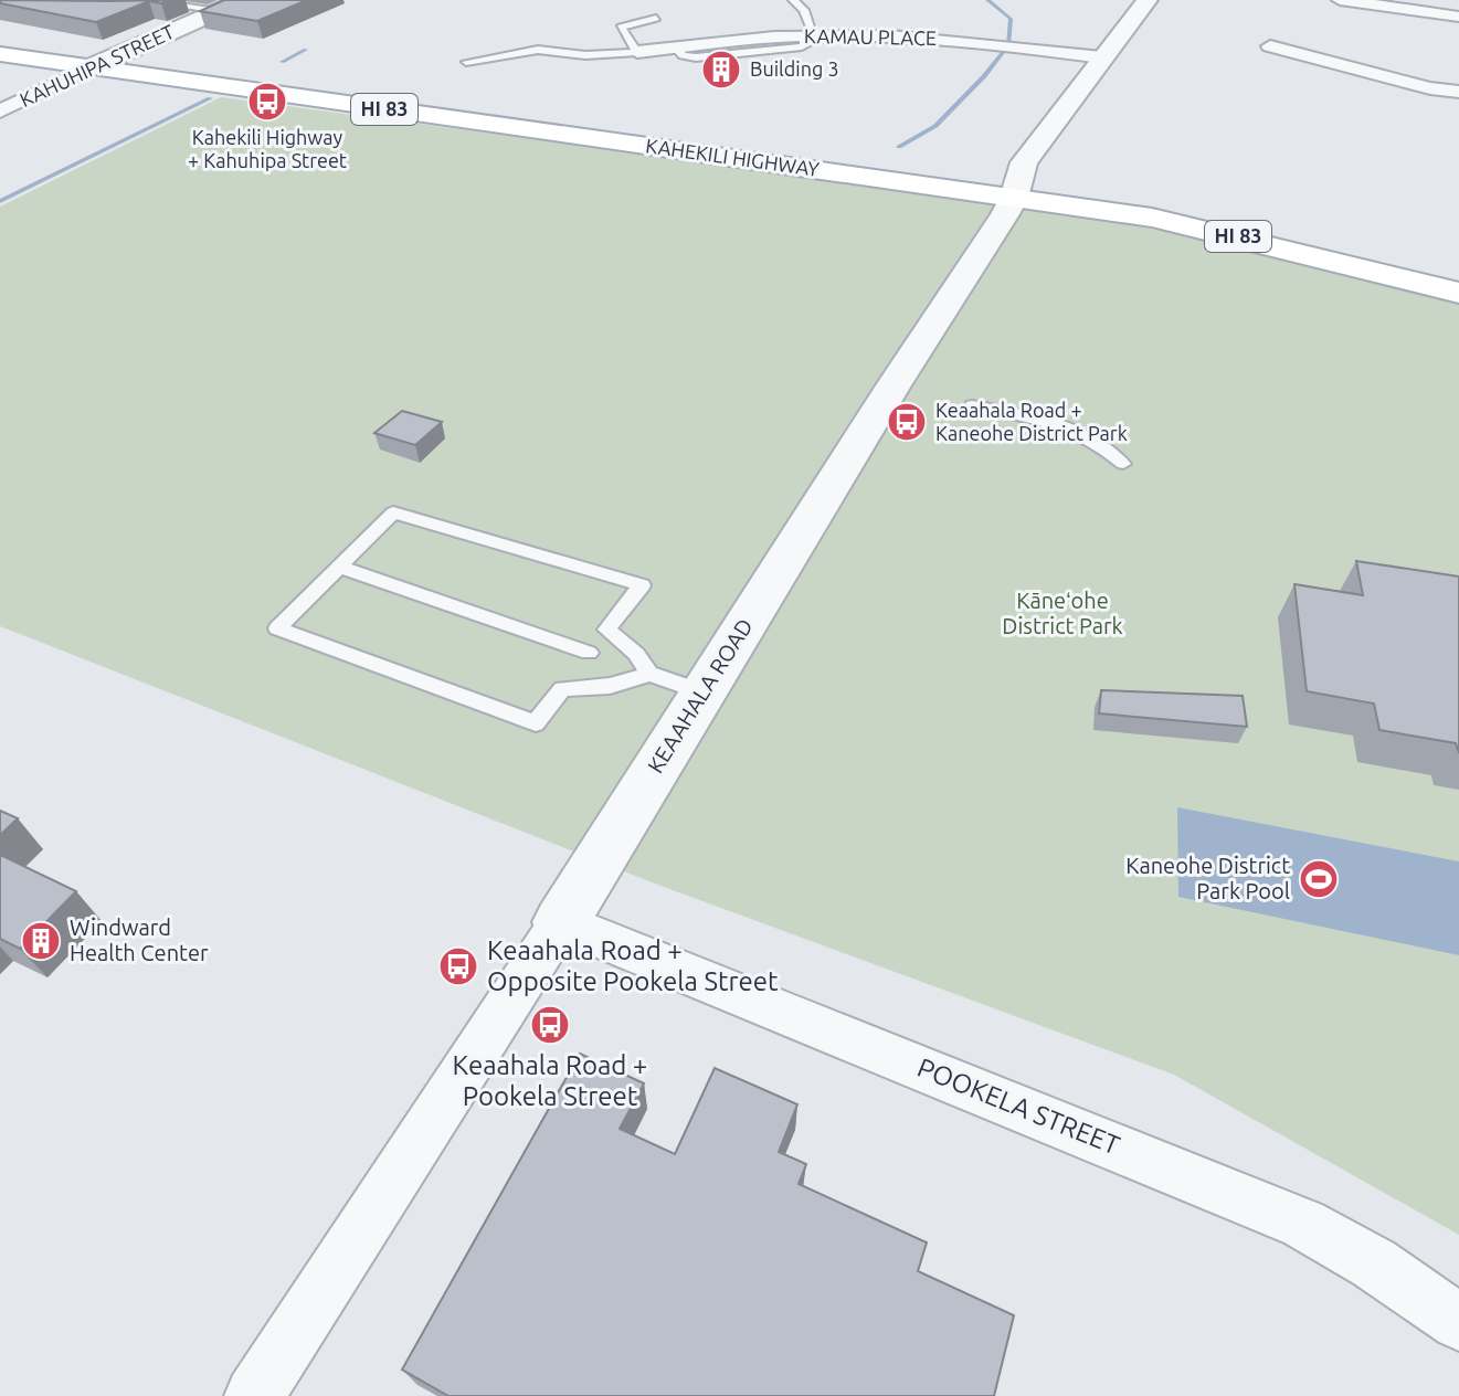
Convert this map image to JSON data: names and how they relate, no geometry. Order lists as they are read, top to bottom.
{
  "streets": {
    "main road": ["HI 83", "KAHEKILI HIGHWAY"],
    "street": [
      "KAMAU PLACE",
      "KAHUHIPA STREET",
      "KEAAHALA ROAD",
      "POOKELA STREET"
    ]
  },
  "crossings": [
    ["KAMAU PLACE", "KEAAHALA ROAD"],
    ["KAHUHIPA STREET", "KAHEKILI HIGHWAY"],
    ["KAHEKILI HIGHWAY", "KEAAHALA ROAD"],
    ["KEAAHALA ROAD", "POOKELA STREET"]
  ],
  "parks": ["Kāneʻohe District Park"],
  "places": {
    "building": ["Building 3", "Windward Health Center"],
    "bus stop": [
      "Kahekili Highway + Kahuhipa Street",
      "Keaahala Road + Kaneohe District Park",
      "Keaahala Road + Opposite Pookela Street",
      "Keaahala Road + Pookela Street"
    ],
    "sports": ["Kaneohe District Park Pool"]
  }
}
